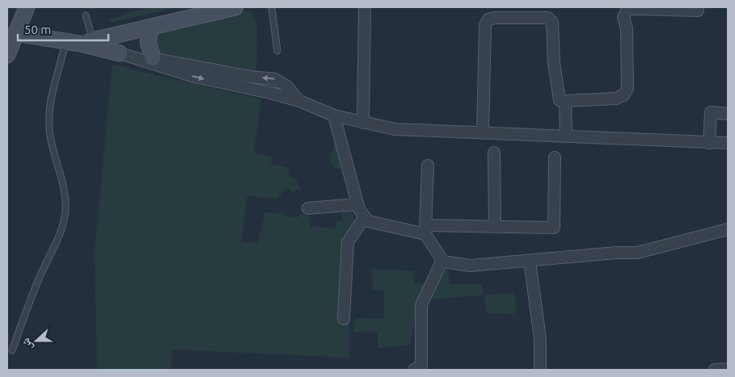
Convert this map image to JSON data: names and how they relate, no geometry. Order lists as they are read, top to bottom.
{
  "scale_bar": "50 m",
  "north": "left"
}
